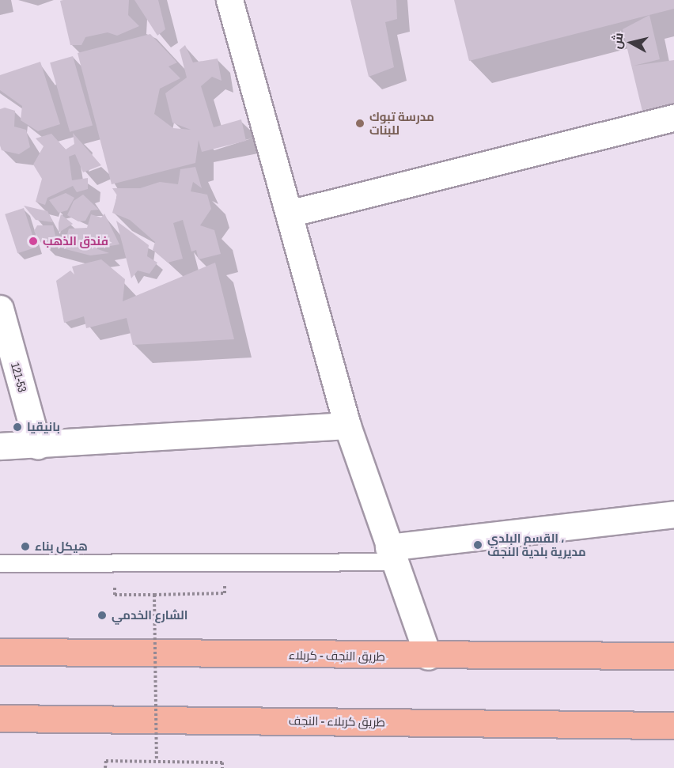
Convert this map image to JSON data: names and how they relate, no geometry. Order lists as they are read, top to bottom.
{
  "streets": {
    "highway": ["طريق النجف - کربلاء", "طريق کربلاء - النجف"],
    "street": ["121-53"]
  },
  "places": [
    "مدرسة تبوك للبنات",
    "فندق الذهب",
    "بانيقيا",
    "القسم البلدي ، مديرية بلدية النجف",
    "هيكل بناء",
    "الشارع الخدمي"
  ],
  "north": "left"
}
